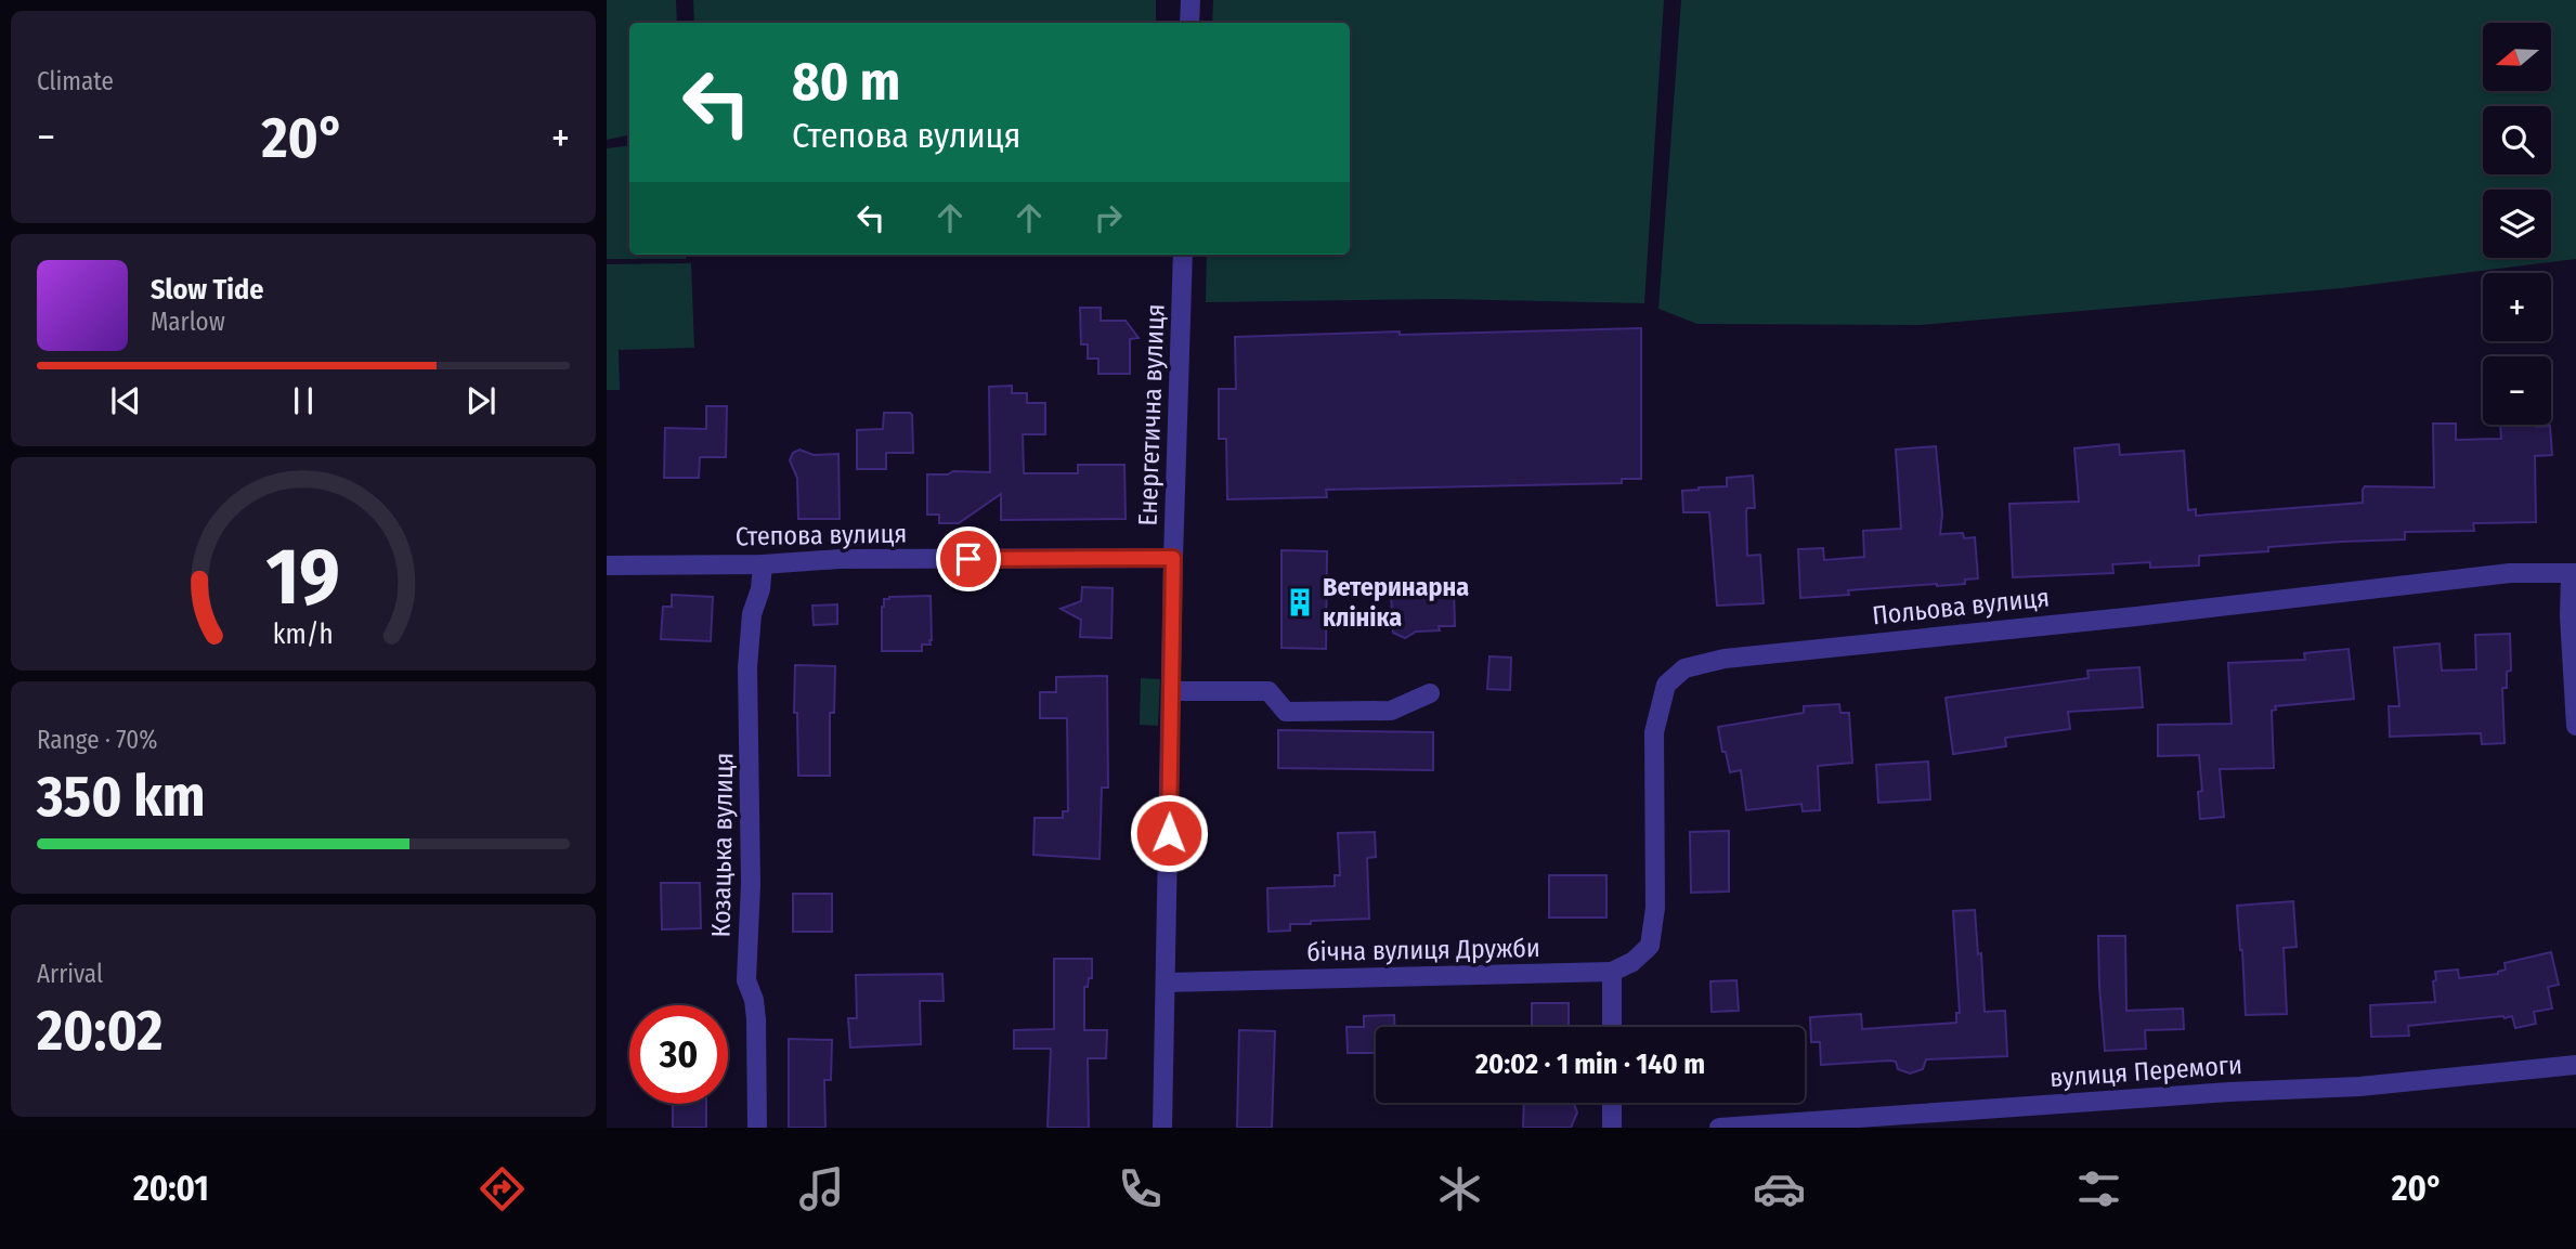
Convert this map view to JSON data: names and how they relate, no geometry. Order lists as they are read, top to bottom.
{
  "streets": {
    "street": [
      "Енергетична вулиця",
      "Степова вулиця",
      "Польова вулиця",
      "Козацька вулиця",
      "бічна вулиця Дружби",
      "вулиця Перемоги"
    ]
  },
  "crossings": [
    ["Енергетична вулиця", "Степова вулиця"],
    ["Енергетична вулиця", "бічна вулиця Дружби"],
    ["Степова вулиця", "Козацька вулиця"],
    ["Польова вулиця", "бічна вулиця Дружби"]
  ],
  "places": {
    "building": ["Ветеринарна клініка"]
  },
  "north": "left",
  "page": {
    "tile": [
      "Climate",
      ["Range · 70%", "350 km"],
      ["Arrival", "20:02"]
    ],
    "map_buttons": ["+", "−"],
    "turn": ["80 m", "Степова вулиця"],
    "heat": ["−", "20°", "+"],
    "song": ["Slow Tide", "Marlow"],
    "limit": "30",
    "trip": "20:02 · 1 min · 140 m",
    "tabs": ["20:01", "20°"],
    "gauge": ["19", "km/h"]
  }
}
